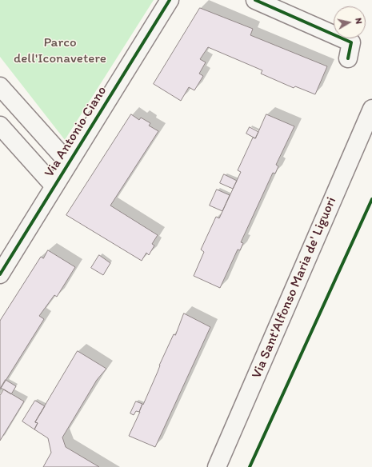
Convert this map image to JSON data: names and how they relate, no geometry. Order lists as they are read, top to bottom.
{
  "streets": {
    "street": ["Via Antonio Ciano", "Via Sant'Alfonso Maria de' Liguori"]
  },
  "parks": ["Parco dell'Iconavetere"],
  "north": "right"
}
